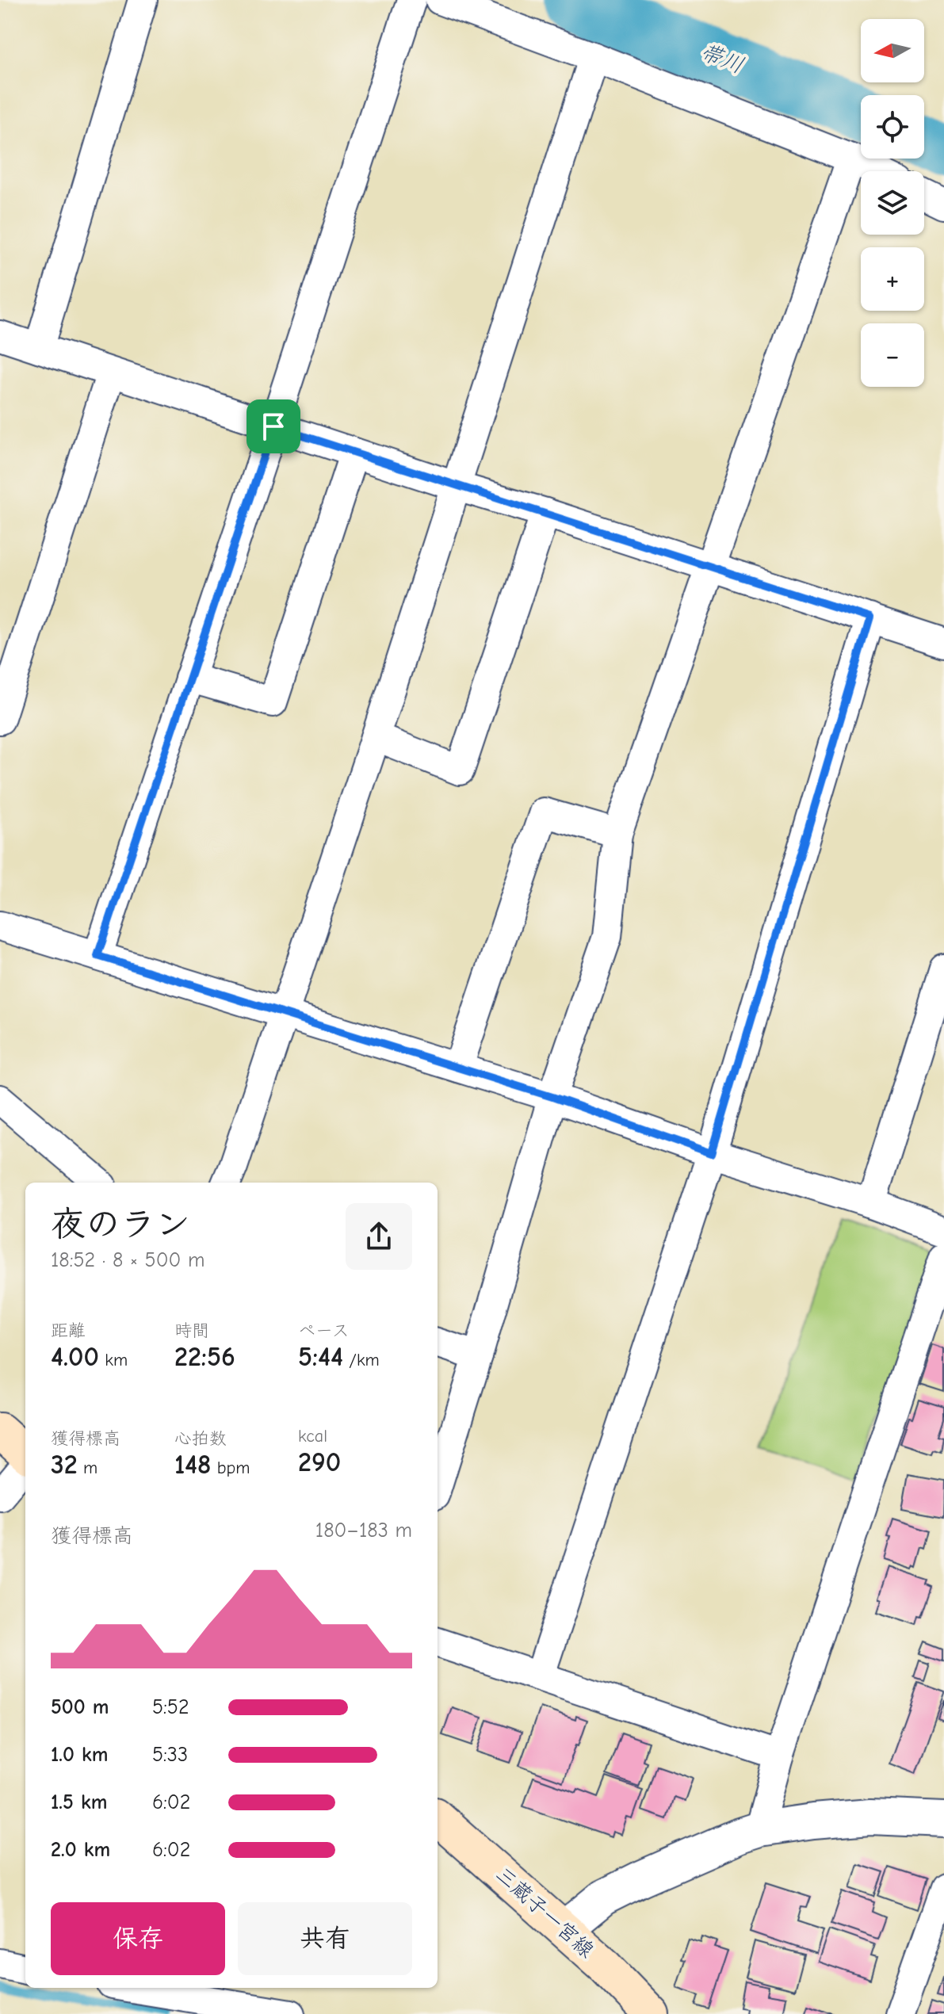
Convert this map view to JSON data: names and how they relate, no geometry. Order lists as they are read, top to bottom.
{
  "streets": {
    "main road": ["三蔵子一宮線"]
  },
  "water": ["帯川"],
  "north": "left",
  "page": {
    "map_buttons": ["+", "−"],
    "heading": ["夜のラン", "18:52 · 8 × 500 m"],
    "stats": [
      ["距離", "4.00 km"],
      ["時間", "22:56"],
      ["ペース", "5:44 /km"],
      ["獲得標高", "32 m"],
      ["心拍数", "148 bpm"],
      ["kcal", "290"]
    ],
    "chart": ["獲得標高", "180–183 m"],
    "list": [
      {
        "name": "500 m",
        "note": "5:52"
      },
      {
        "name": "1.0 km",
        "note": "5:33"
      },
      {
        "name": "1.5 km",
        "note": "6:02"
      },
      {
        "name": "2.0 km",
        "note": "6:02"
      }
    ],
    "buttons": ["保存", "共有"]
  }
}
